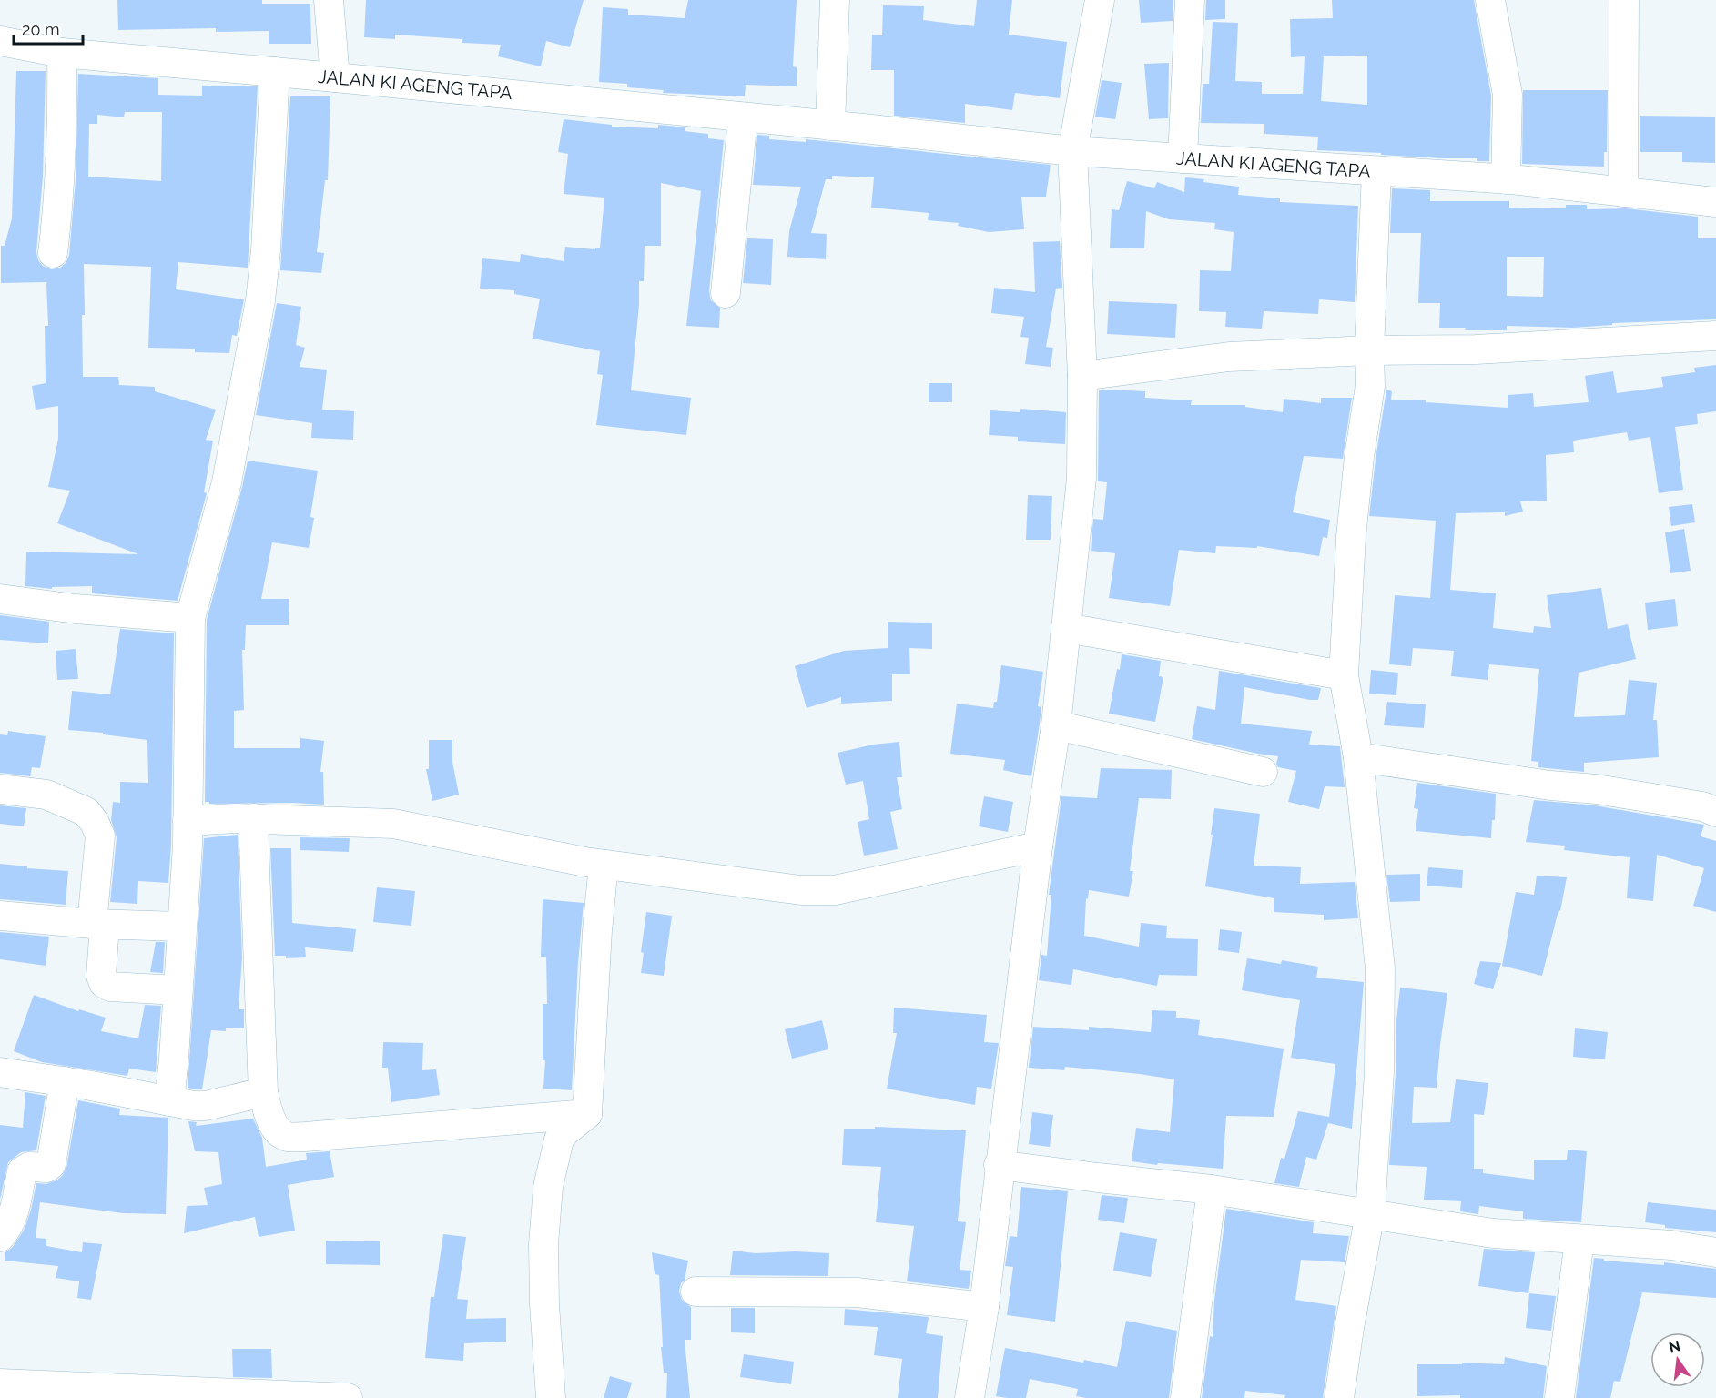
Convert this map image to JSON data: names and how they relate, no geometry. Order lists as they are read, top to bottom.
{
  "streets": {
    "street": ["JALAN KI AGENG TAPA"]
  },
  "scale_bar": "20 m",
  "north": "top"
}
